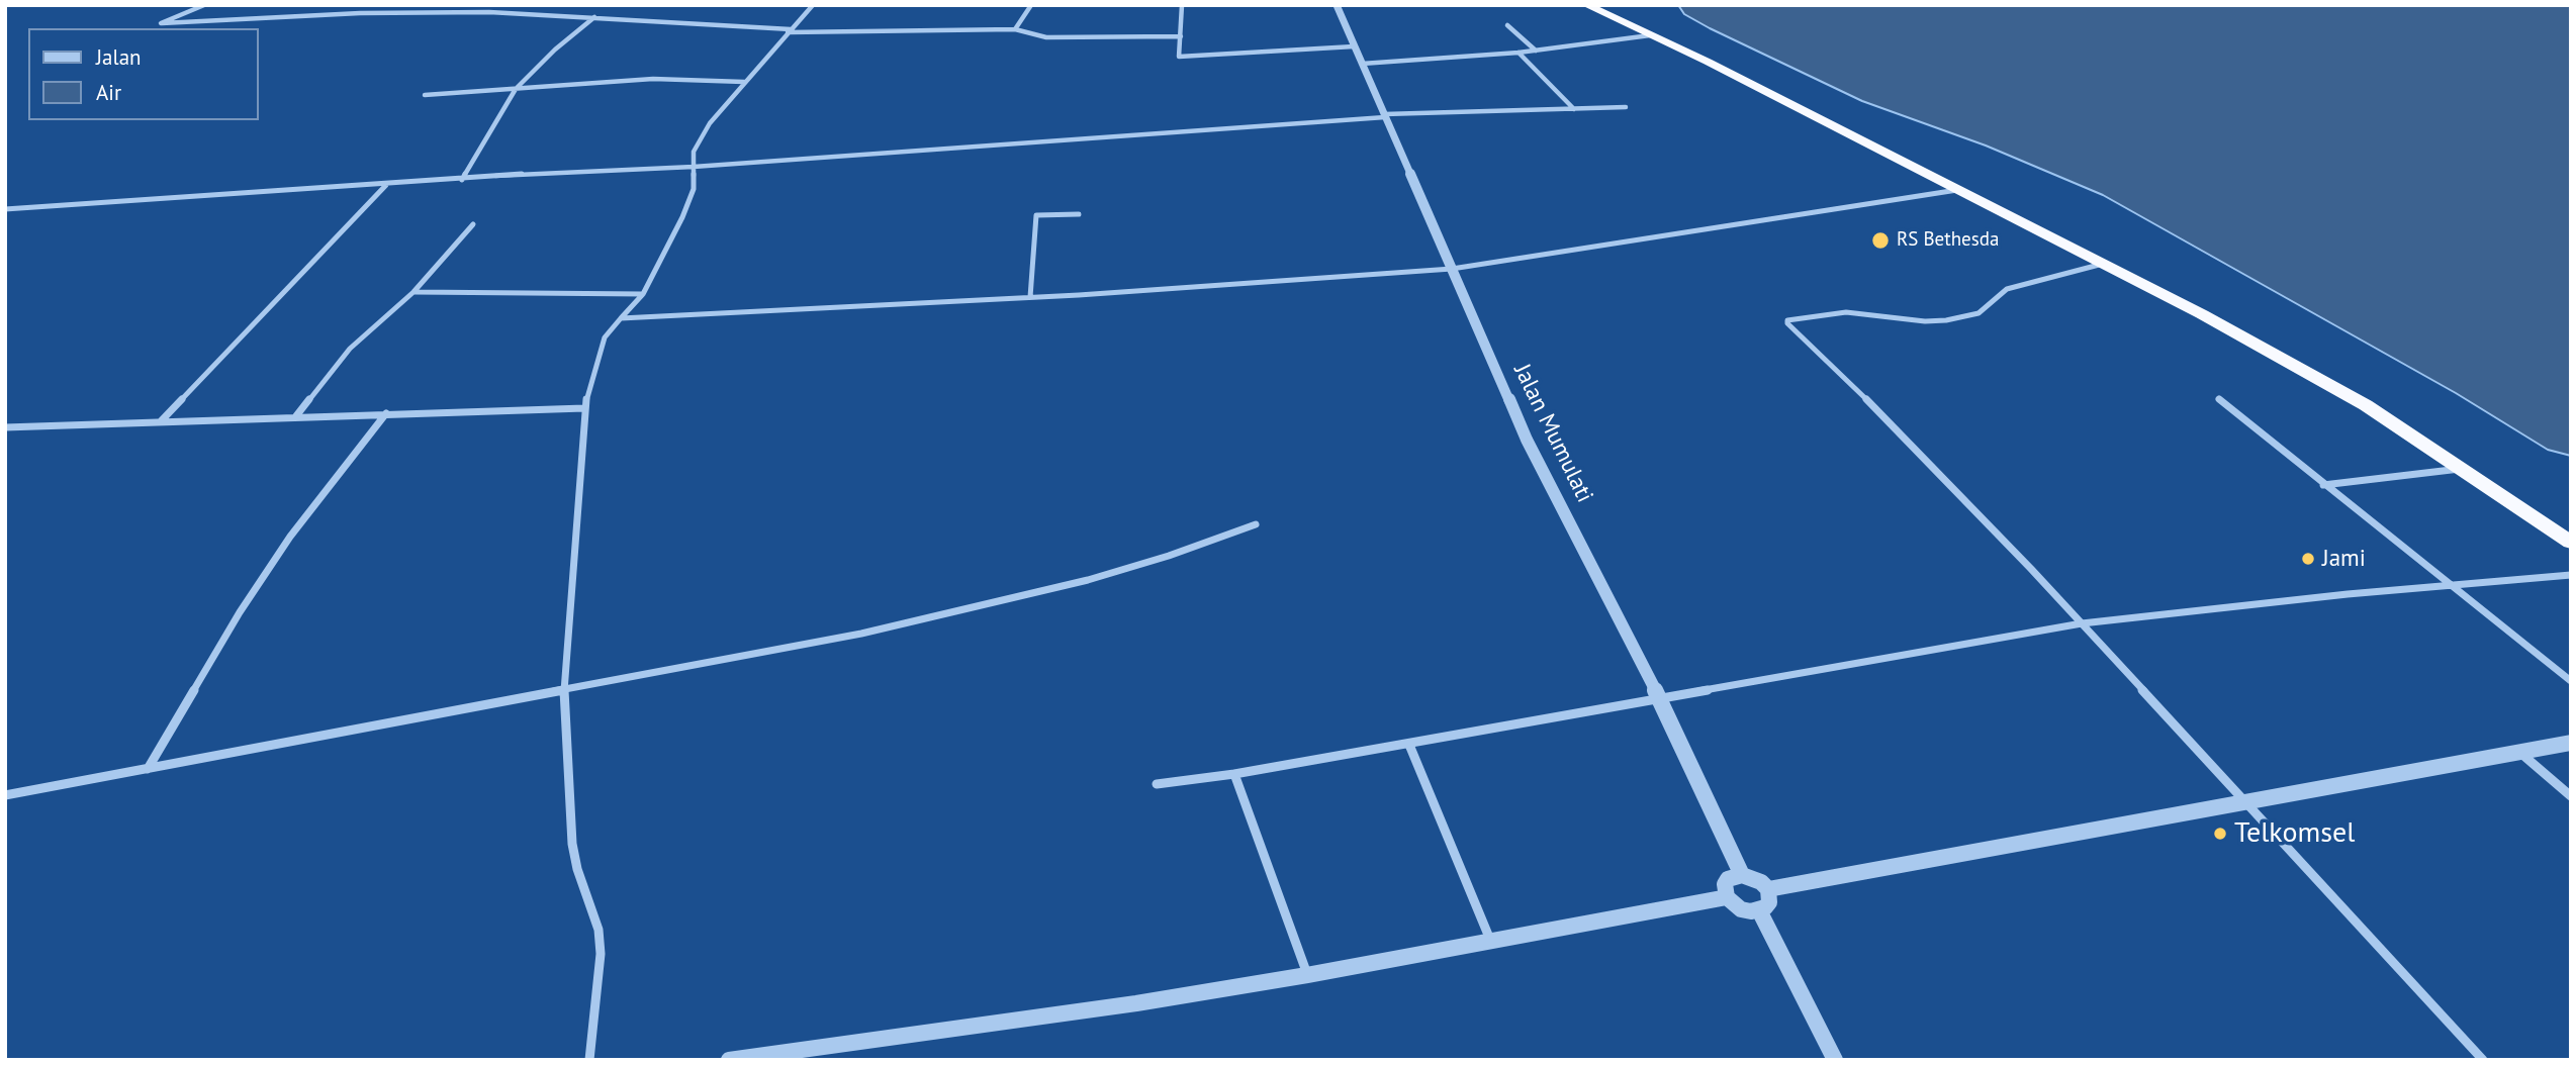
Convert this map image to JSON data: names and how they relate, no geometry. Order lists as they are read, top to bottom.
{
  "streets": {
    "street": ["Jalan Mumulati"]
  },
  "places": ["RS Bethesda", "Jami", "Telkomsel"],
  "legend": ["Jalan", "Air"]
}
